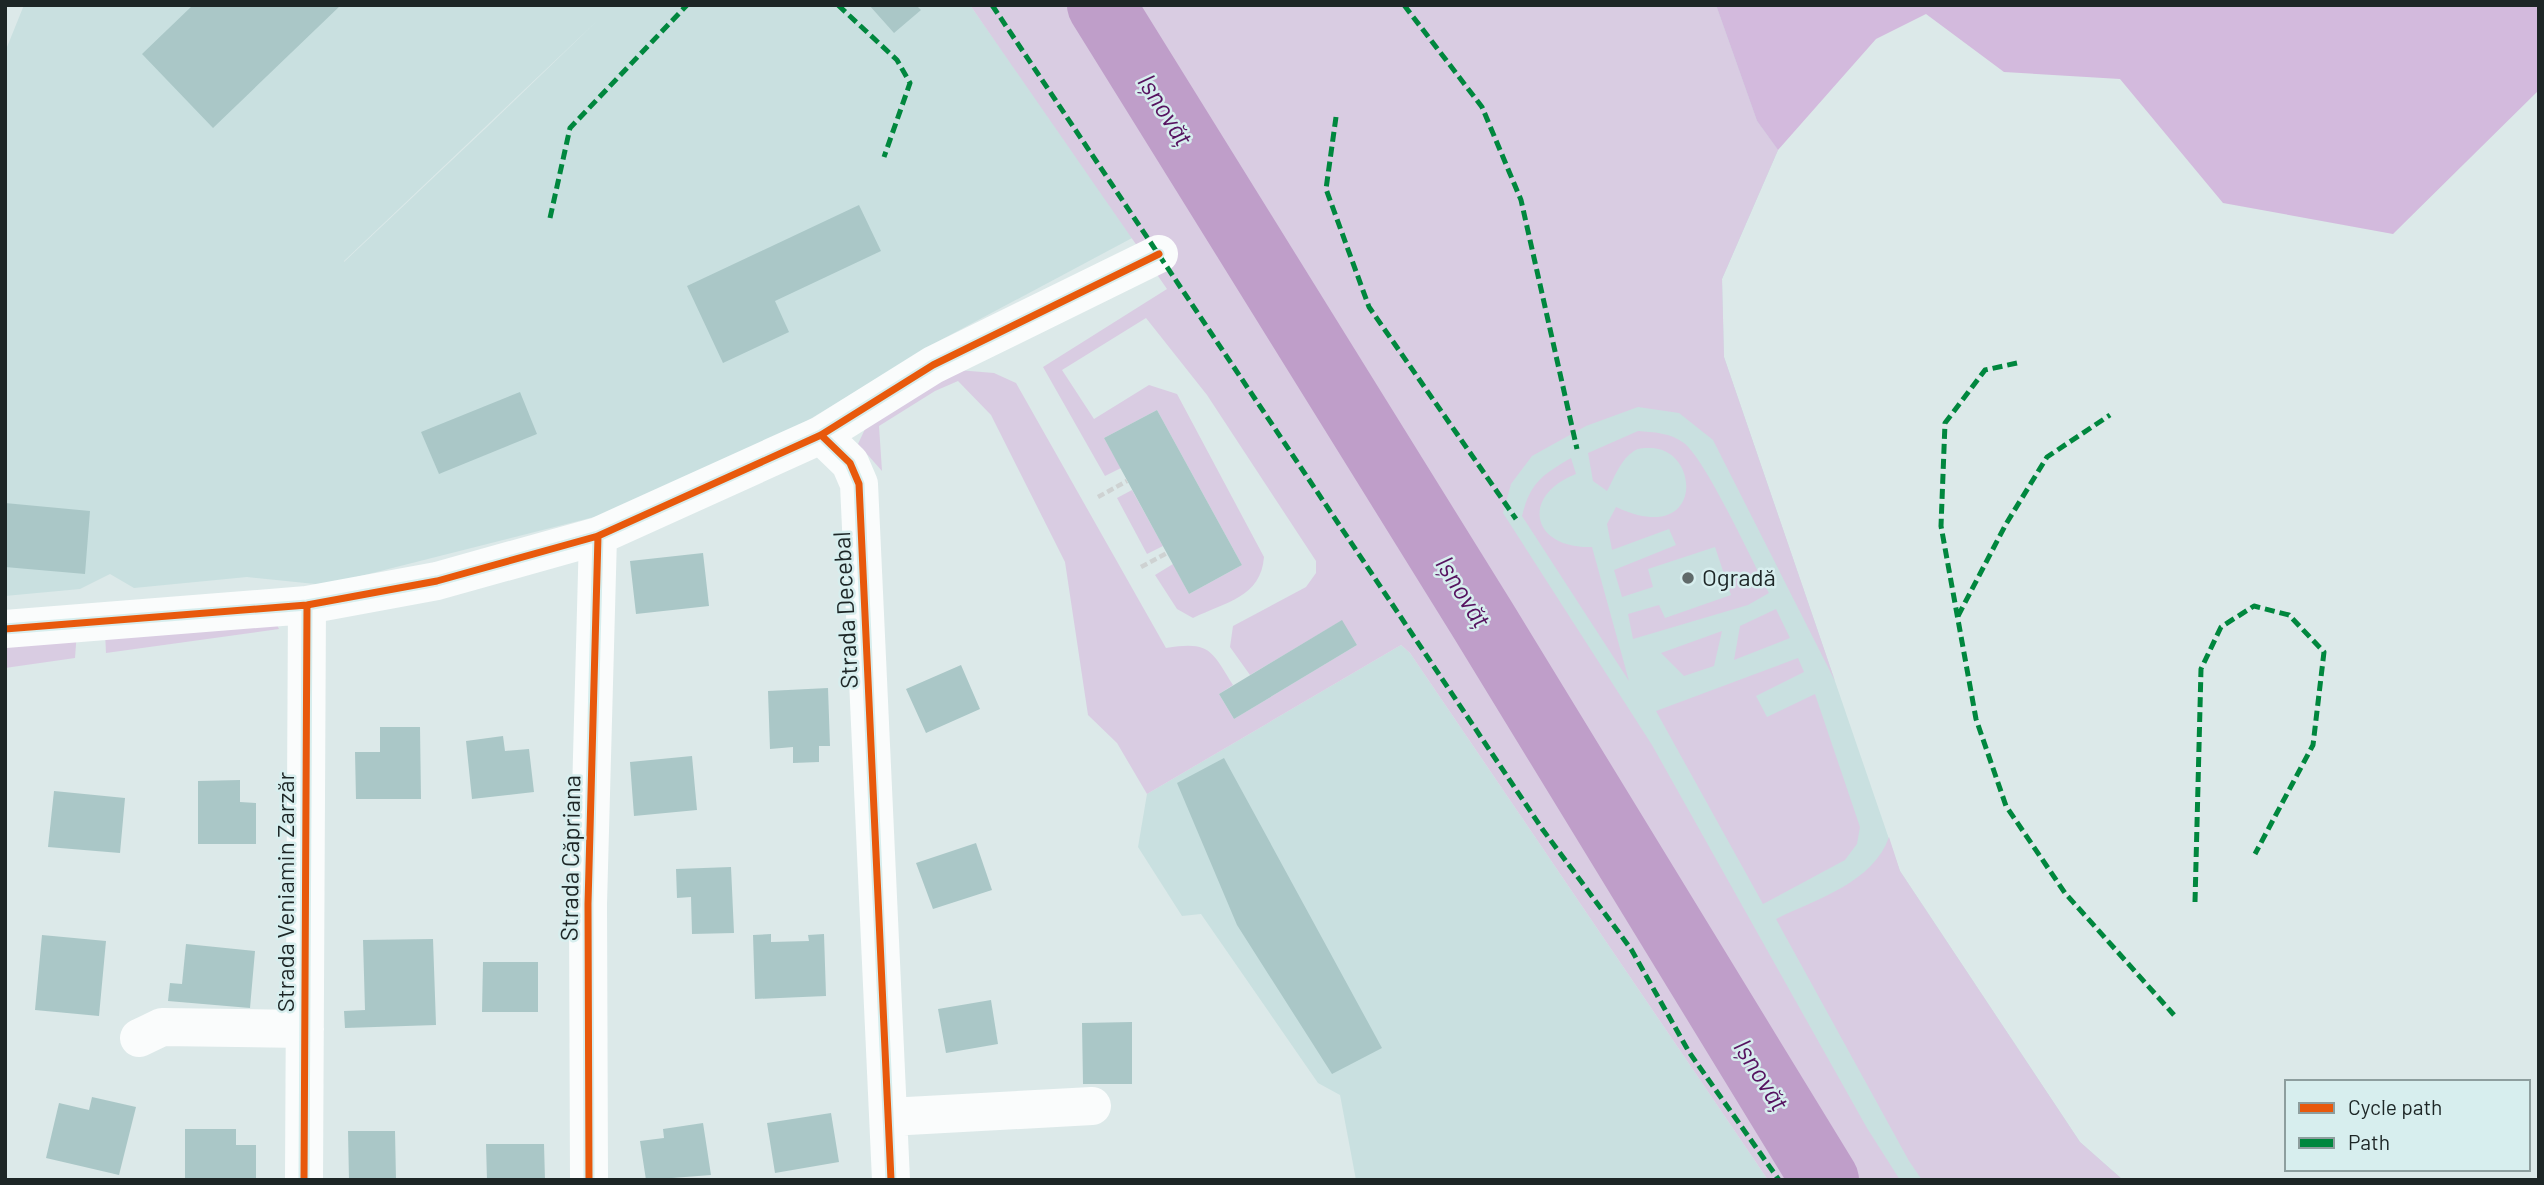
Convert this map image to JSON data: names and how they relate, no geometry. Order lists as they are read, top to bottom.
{
  "streets": {
    "street": ["Strada Decebal", "Strada Căpriana", "Strada Veniamin Zarzăr"]
  },
  "water": ["Ișnovăț"],
  "places": ["Ogradă"],
  "legend": ["Cycle path", "Path"]
}
